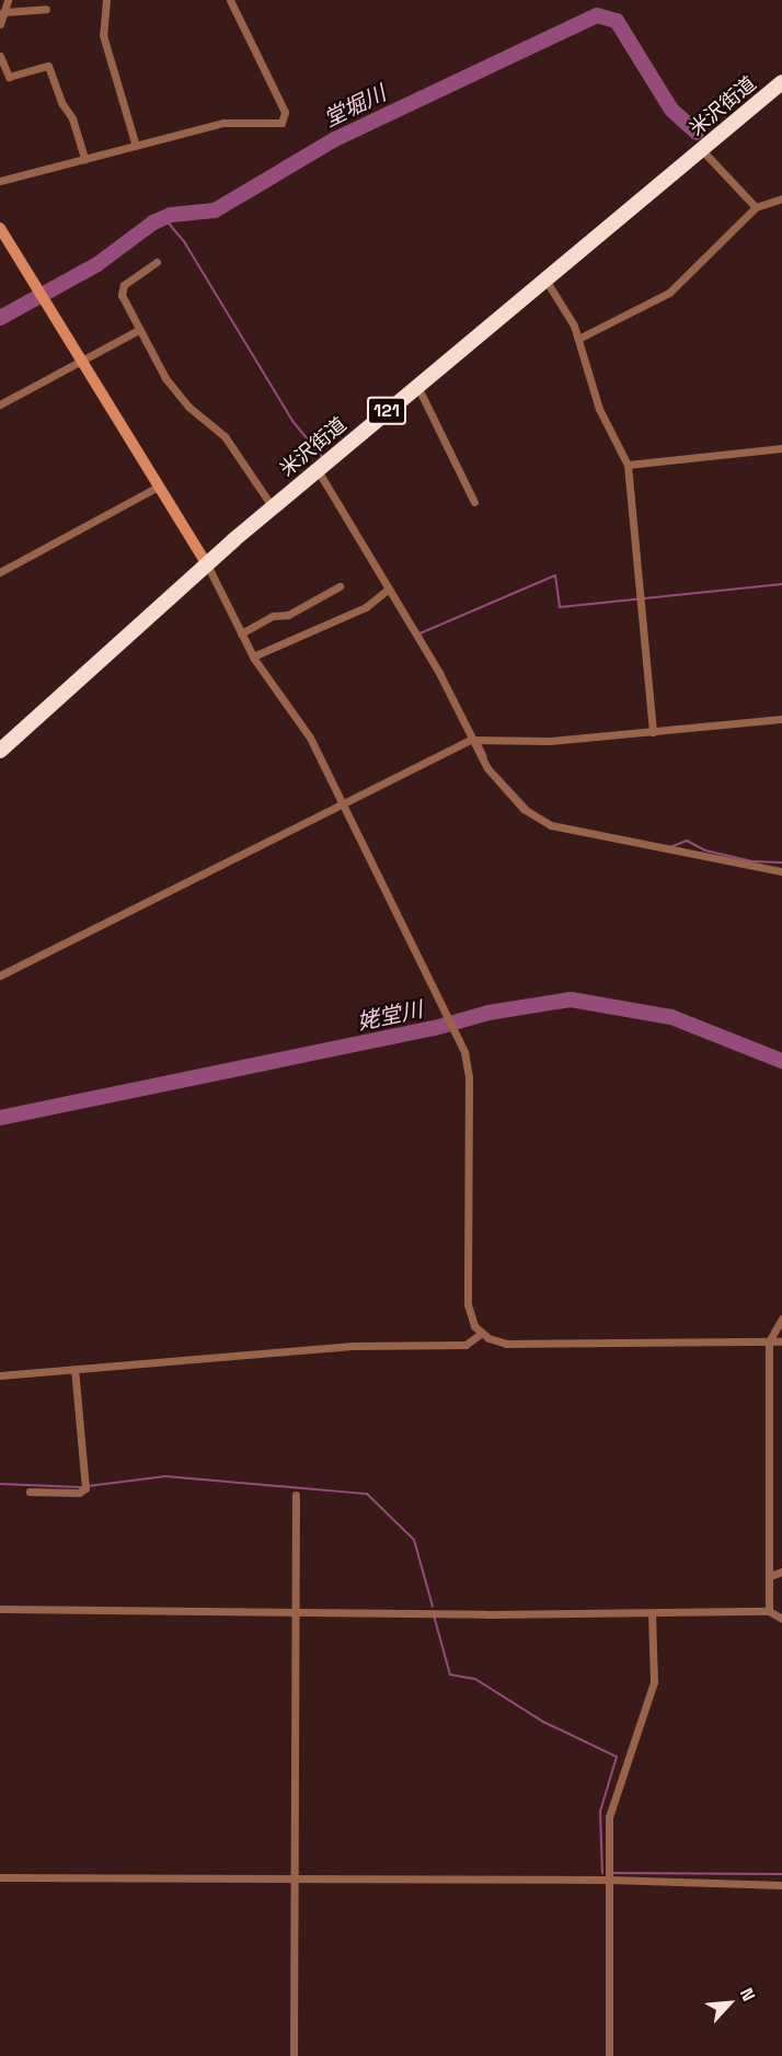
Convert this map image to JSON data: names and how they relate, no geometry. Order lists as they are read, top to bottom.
{
  "streets": {
    "highway": ["米沢街道", "121"]
  },
  "water": ["堂堀川", "姥堂川"],
  "north": "top right"
}
